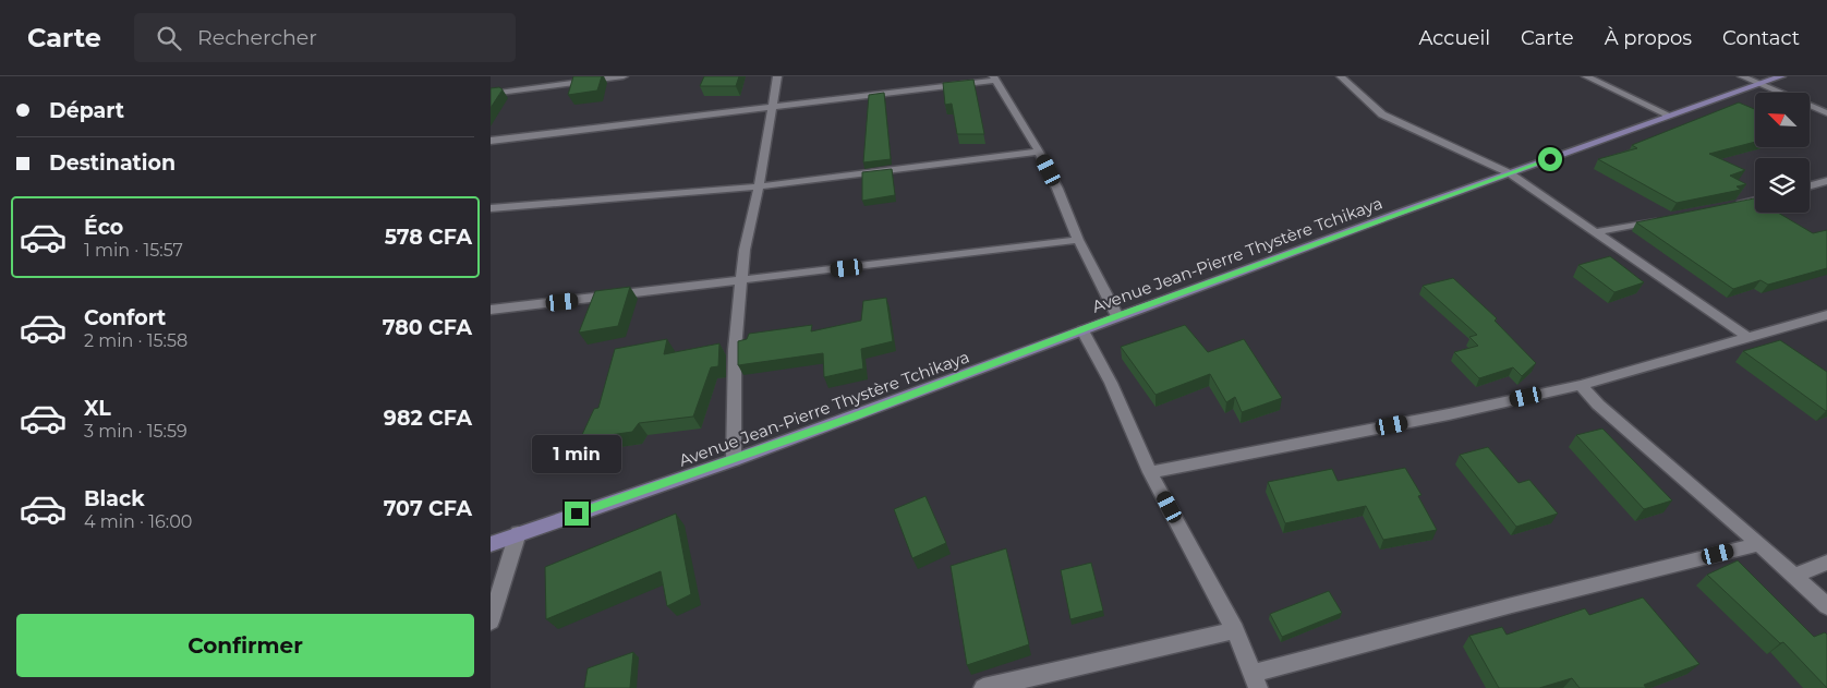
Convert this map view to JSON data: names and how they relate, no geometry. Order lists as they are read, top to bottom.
{
  "streets": {
    "street": ["Avenue Jean-Pierre Thystère Tchikaya"]
  },
  "north": "top left",
  "page": {
    "header": "Carte",
    "search": "Rechercher",
    "nav": [
      "Accueil",
      "Carte",
      "À propos",
      "Contact"
    ],
    "banner": ["Départ", "Destination"],
    "list": [
      {
        "name": "Éco",
        "note": "1 min · 15:57",
        "value": "578 CFA"
      },
      {
        "name": "Confort",
        "note": "2 min · 15:58",
        "value": "780 CFA"
      },
      {
        "name": "XL",
        "note": "3 min · 15:59",
        "value": "982 CFA"
      },
      {
        "name": "Black",
        "note": "4 min · 16:00",
        "value": "707 CFA"
      }
    ],
    "bubble": "1 min",
    "buttons": "Confirmer"
  }
}
